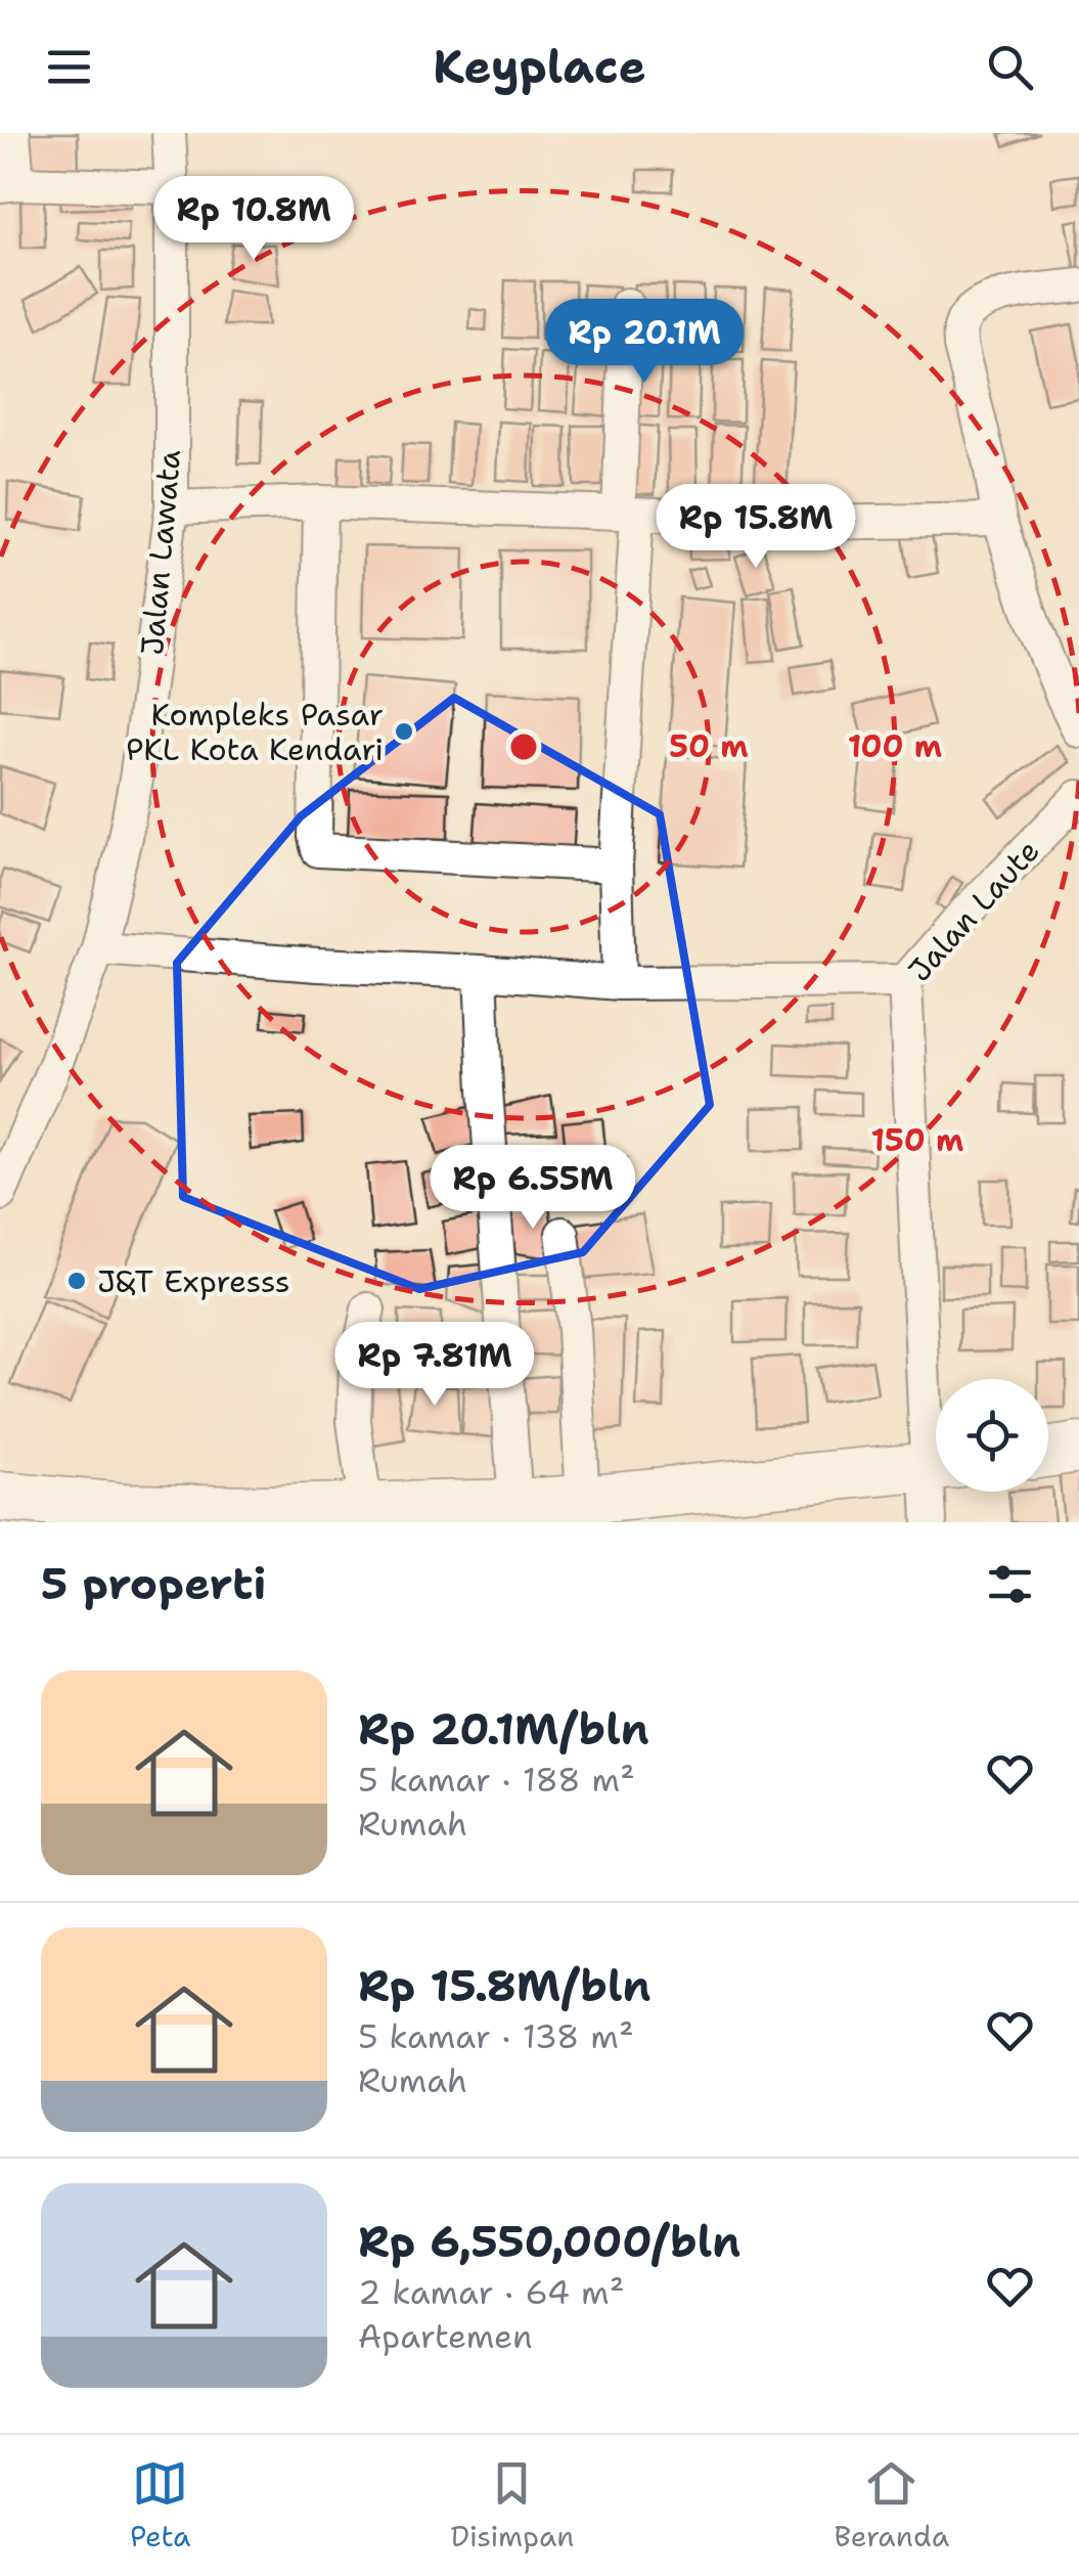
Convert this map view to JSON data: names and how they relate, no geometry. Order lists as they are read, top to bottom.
{
  "streets": {
    "street": ["Jalan Lawata", "Jalan Laute"]
  },
  "places": ["Kompleks Pasar PKL Kota Kendari", "J&T Expresss"],
  "page": {
    "header": "Keyplace",
    "price": [
      "Rp 10.8M",
      "Rp 20.1M",
      "Rp 15.8M",
      "Rp 6.55M",
      "Rp 7.81M"
    ],
    "heading": "5 properti",
    "list": [
      {
        "name": "Rp 20.1M/bln",
        "note": "5 kamar · 188 m² · Rumah"
      },
      {
        "name": "Rp 15.8M/bln",
        "note": "5 kamar · 138 m² · Rumah"
      },
      {
        "name": "Rp 6,550,000/bln",
        "note": "2 kamar · 64 m² · Apartemen"
      }
    ],
    "tabs": ["Peta", "Disimpan", "Beranda"]
  },
  "rings": ["50 m", "100 m", "150 m"]
}
